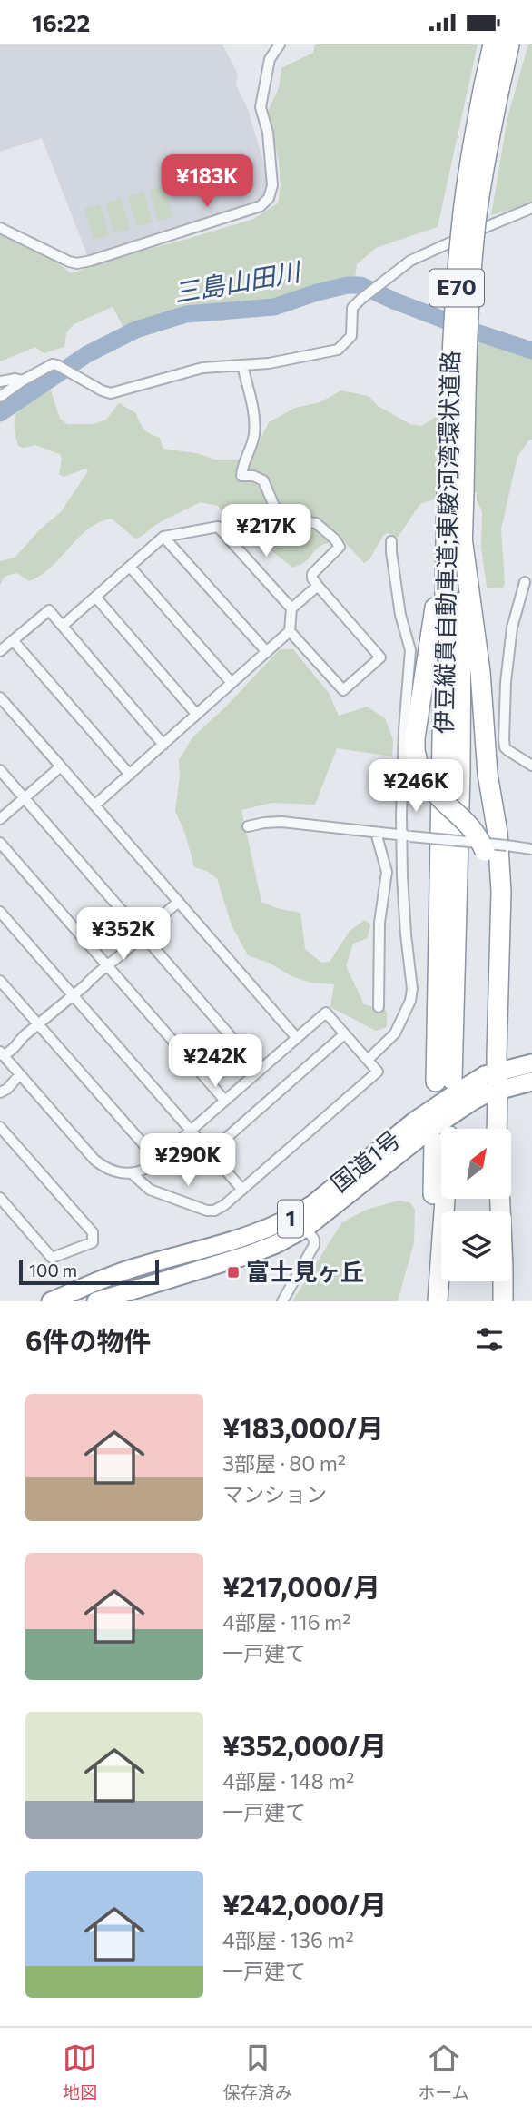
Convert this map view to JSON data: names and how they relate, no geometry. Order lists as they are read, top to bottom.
{
  "streets": {
    "highway": [
      "E70",
      "伊豆縦貫自動車道;東駿河湾環状道路",
      "国道1号",
      "1"
    ]
  },
  "water": ["三島山田川"],
  "places": {
    "transit": ["富士見ヶ丘"]
  },
  "scale_bar": "100 m",
  "north": "top right",
  "page": {
    "status": "16:22",
    "price": [
      "¥183K",
      "¥217K",
      "¥246K",
      "¥352K",
      "¥242K",
      "¥290K"
    ],
    "scale": "100 m",
    "heading": "6件の物件",
    "list": [
      {
        "name": "¥183,000/月",
        "note": "3部屋 · 80 m² · マンション"
      },
      {
        "name": "¥217,000/月",
        "note": "4部屋 · 116 m² · 一戸建て"
      },
      {
        "name": "¥352,000/月",
        "note": "4部屋 · 148 m² · 一戸建て"
      },
      {
        "name": "¥242,000/月",
        "note": "4部屋 · 136 m² · 一戸建て"
      }
    ],
    "tabs": ["地図", "保存済み", "ホーム"]
  }
}
